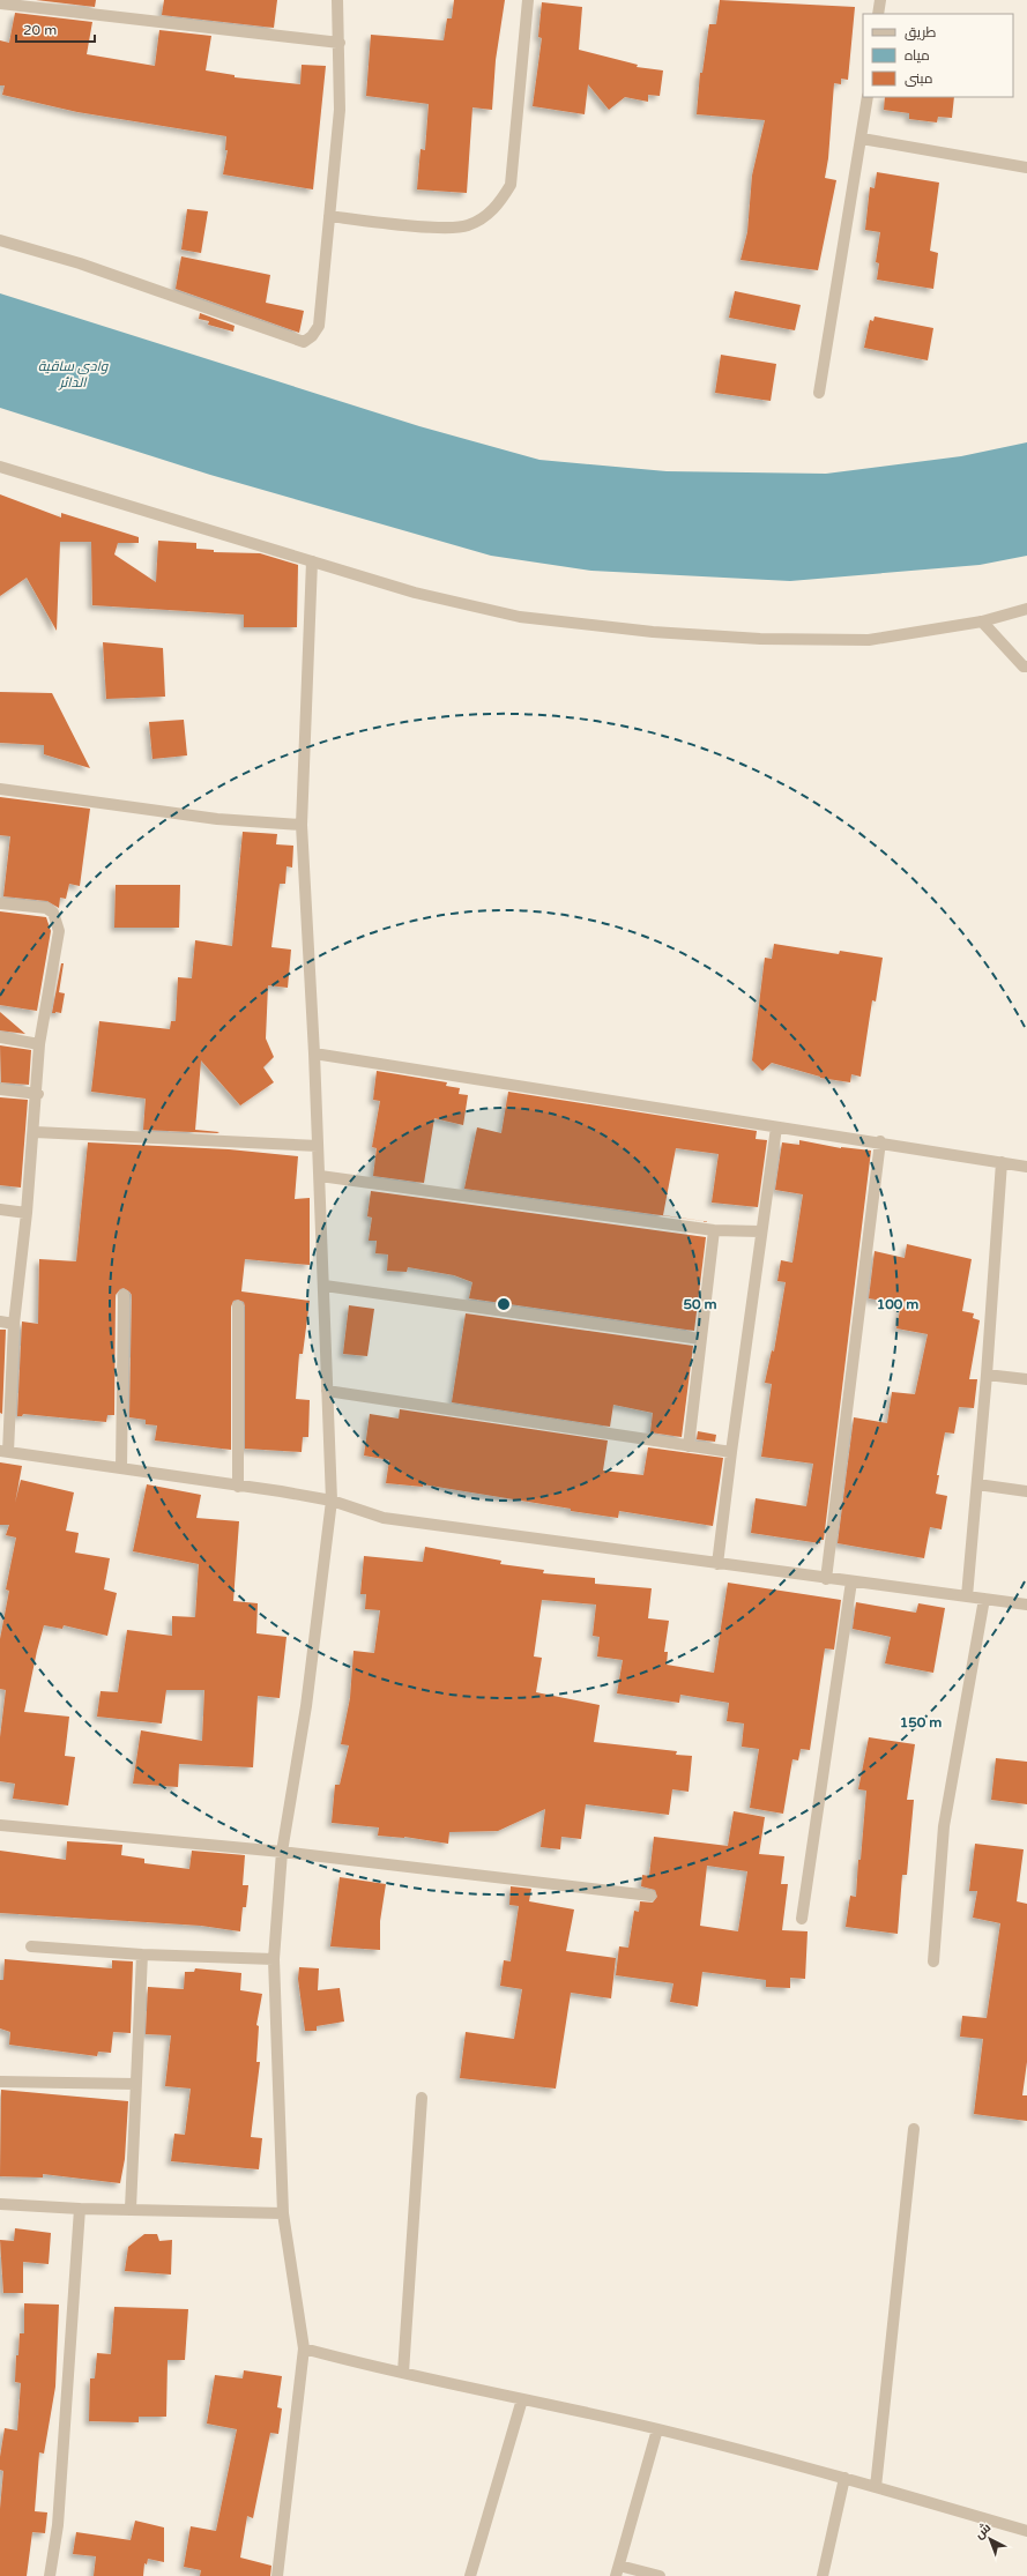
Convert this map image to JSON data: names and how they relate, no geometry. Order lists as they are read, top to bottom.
{
  "water": ["وادي ساقية الدائر"],
  "legend": ["طريق", "مياه", "مبنى"],
  "scale_bar": "20 m",
  "north": "top left",
  "rings": ["50 m", "100 m", "150 m"]
}
